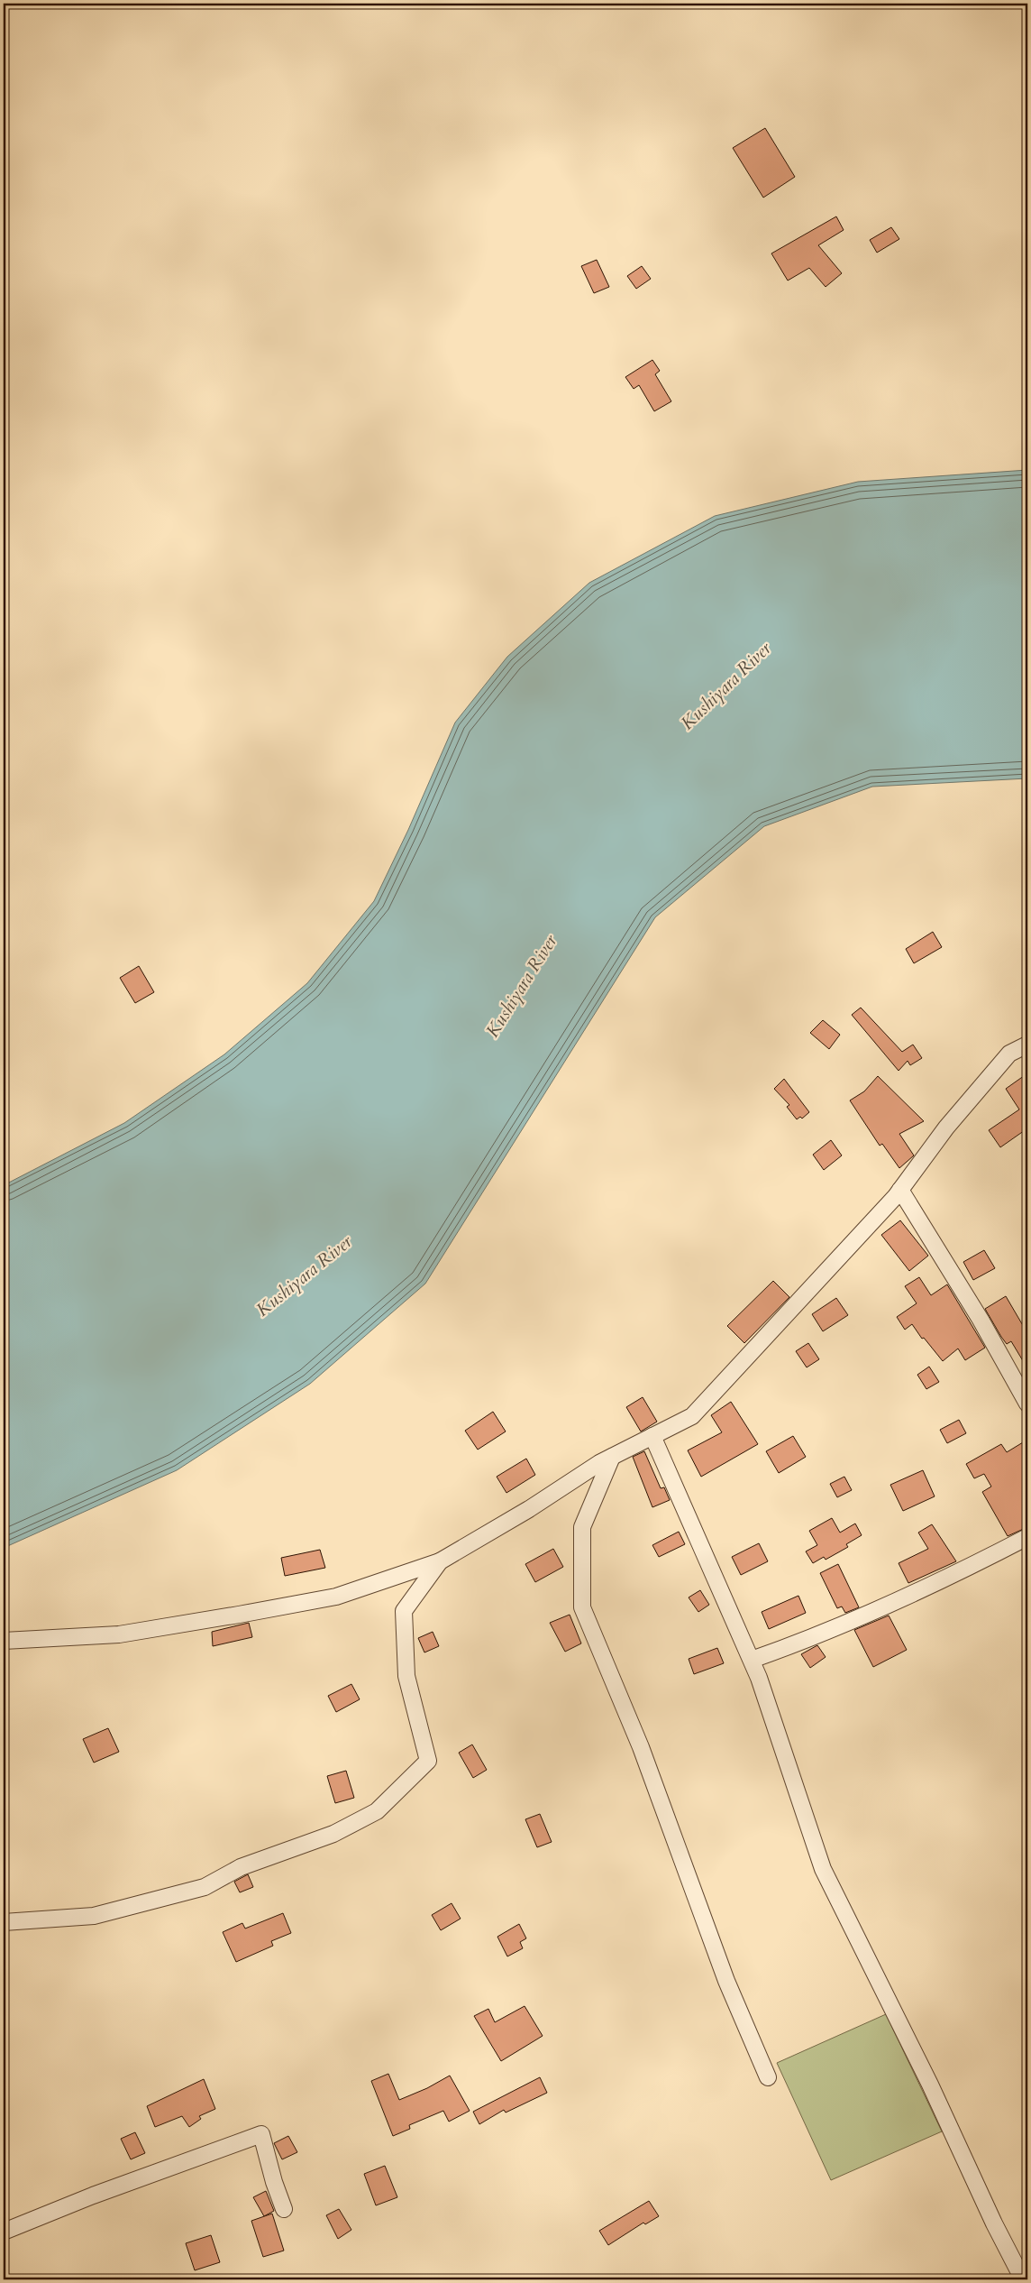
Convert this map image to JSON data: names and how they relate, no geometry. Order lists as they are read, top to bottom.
{
  "water": ["Kushiyara River"]
}
